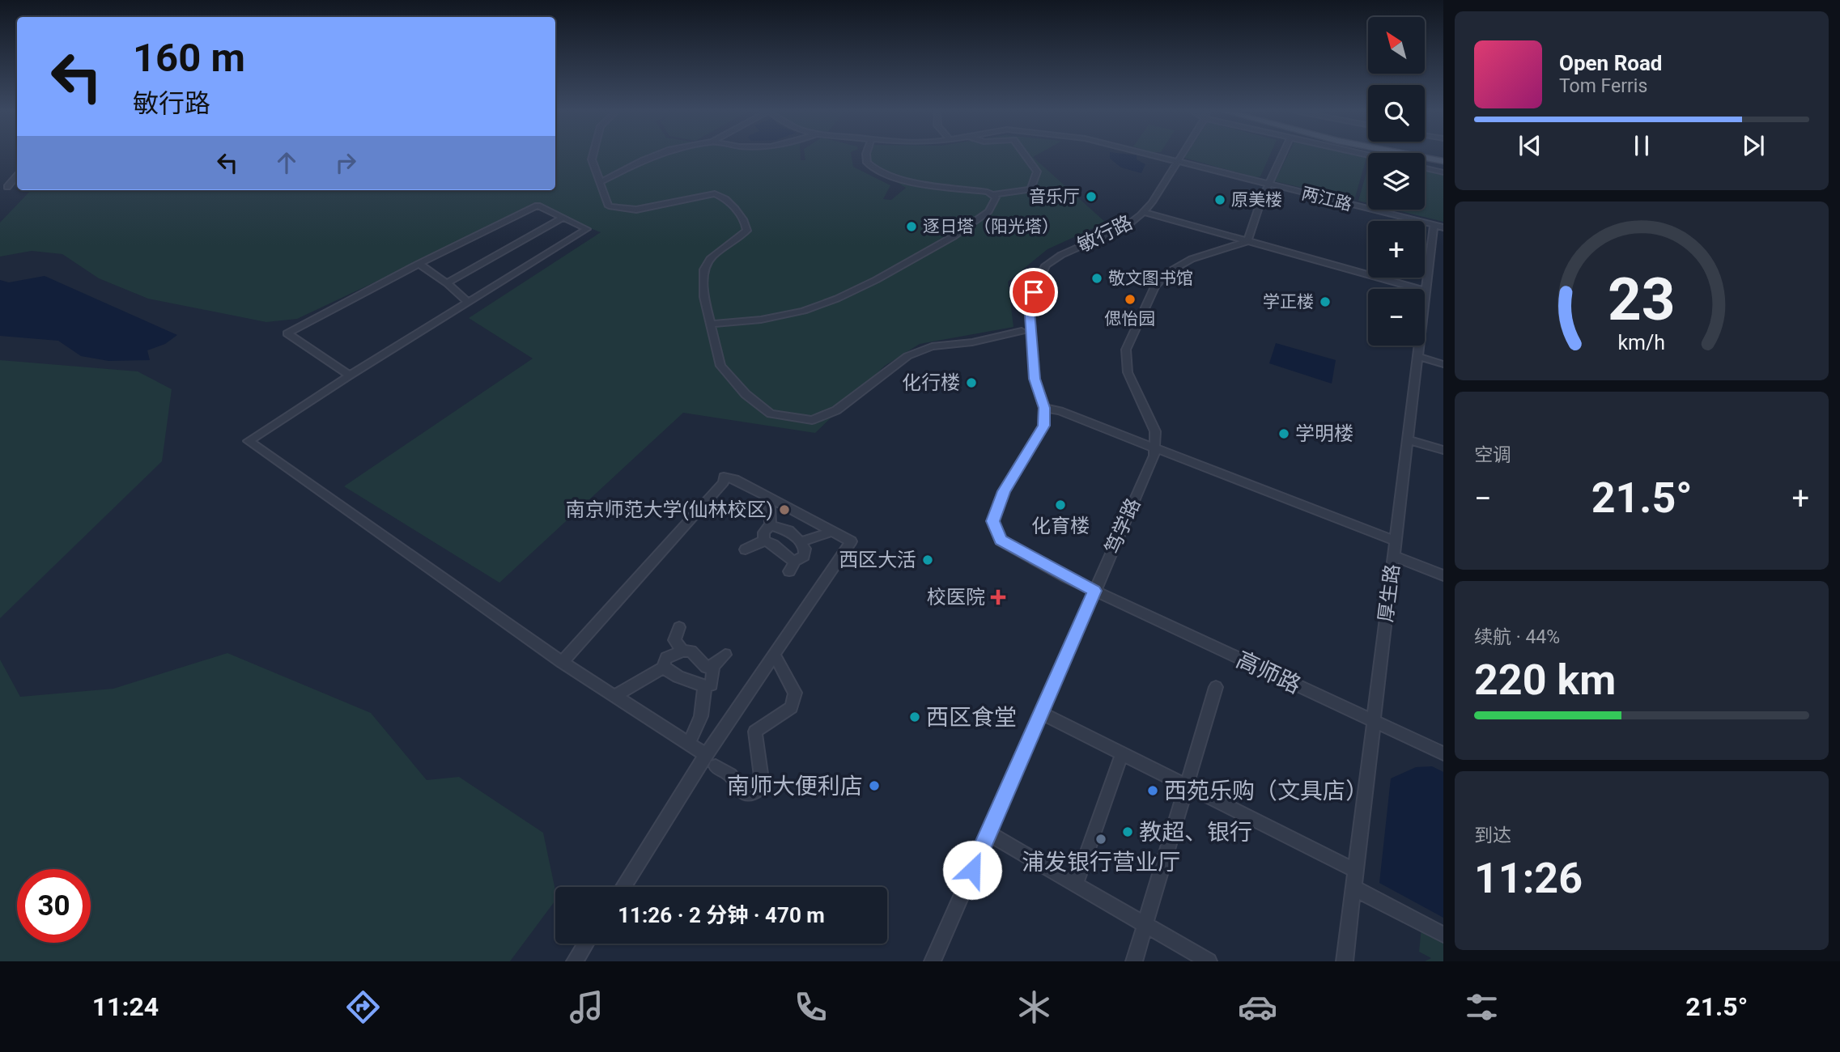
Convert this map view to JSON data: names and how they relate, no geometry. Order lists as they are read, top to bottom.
{
  "streets": {
    "street": [
      "两江路",
      "敏行路",
      "笃学路",
      "厚生路",
      "高师路"
    ]
  },
  "crossings": [
    ["两江路", "敏行路"],
    ["两江路", "厚生路"],
    ["笃学路", "高师路"],
    ["厚生路", "高师路"]
  ],
  "places": {
    "other": [
      "音乐厅",
      "原美楼",
      "逐日塔（阳光塔）",
      "敬文图书馆",
      "偲怡园",
      "学正楼",
      "化行楼",
      "学明楼",
      "化育楼",
      "南京师范大学(仙林校区)",
      "西区大活",
      "西区食堂",
      "南师大便利店",
      "西苑乐购（文具店）",
      "教超、银行",
      "浦发银行营业厅"
    ],
    "health": ["校医院"]
  },
  "north": "top left",
  "page": {
    "map_buttons": ["+", "−"],
    "turn": ["160 m", "敏行路"],
    "song": ["Open Road", "Tom Ferris"],
    "tile": [
      "空调",
      ["续航 · 44%", "220 km"],
      ["到达", "11:26"]
    ],
    "heat": ["−", "21.5°", "+"],
    "limit": "30",
    "trip": "11:26 · 2 分钟 · 470 m",
    "tabs": ["11:24", "21.5°"],
    "gauge": ["23", "km/h"]
  }
}
